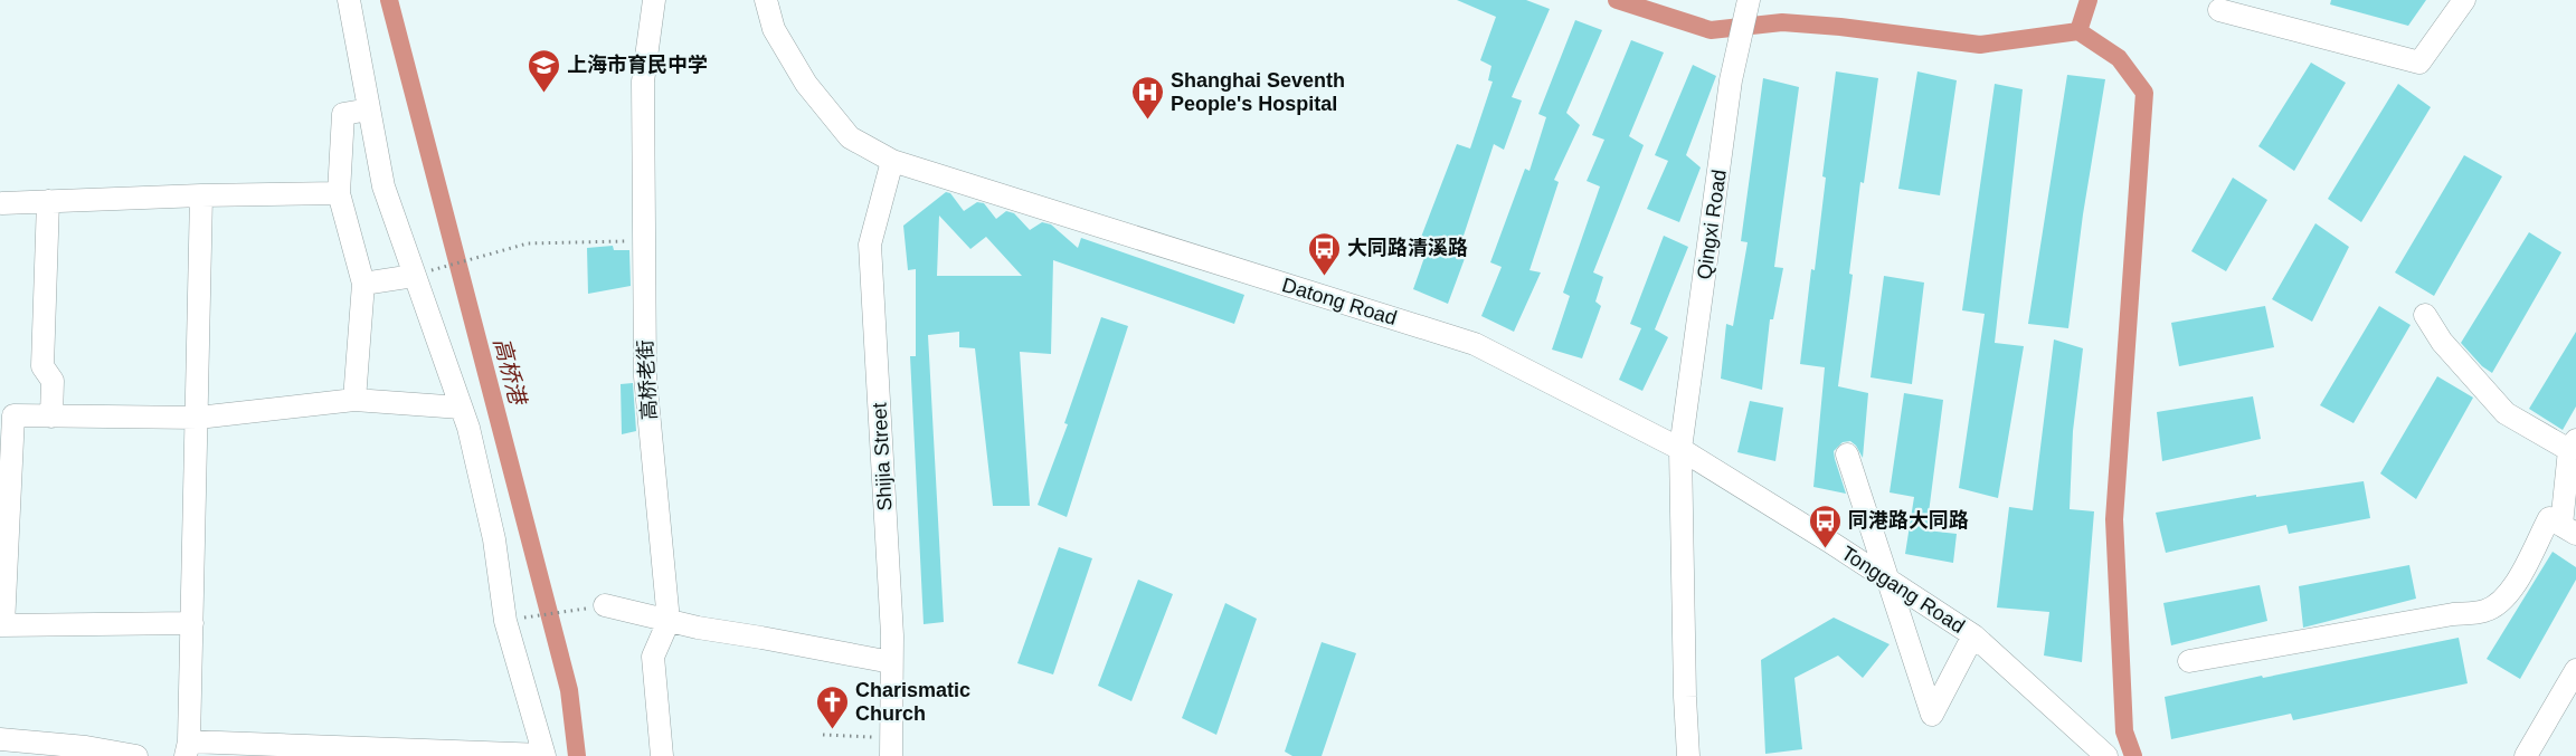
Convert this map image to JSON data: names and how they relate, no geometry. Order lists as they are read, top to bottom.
{
  "streets": {
    "street": [
      "Qingxi Road",
      "Datong Road",
      "高桥老街",
      "Shijia Street",
      "Tonggang Road"
    ]
  },
  "crossings": [
    ["Qingxi Road", "Datong Road"],
    ["Qingxi Road", "Tonggang Road"],
    ["Datong Road", "Shijia Street"],
    ["Datong Road", "Tonggang Road"]
  ],
  "water": ["高桥港"],
  "places": {
    "school or university": ["上海市育民中学"],
    "hospital": ["Shanghai Seventh People's Hospital"],
    "bus stop": ["大同路清溪路", "同港路大同路"],
    "church": ["Charismatic Church"]
  }
}
